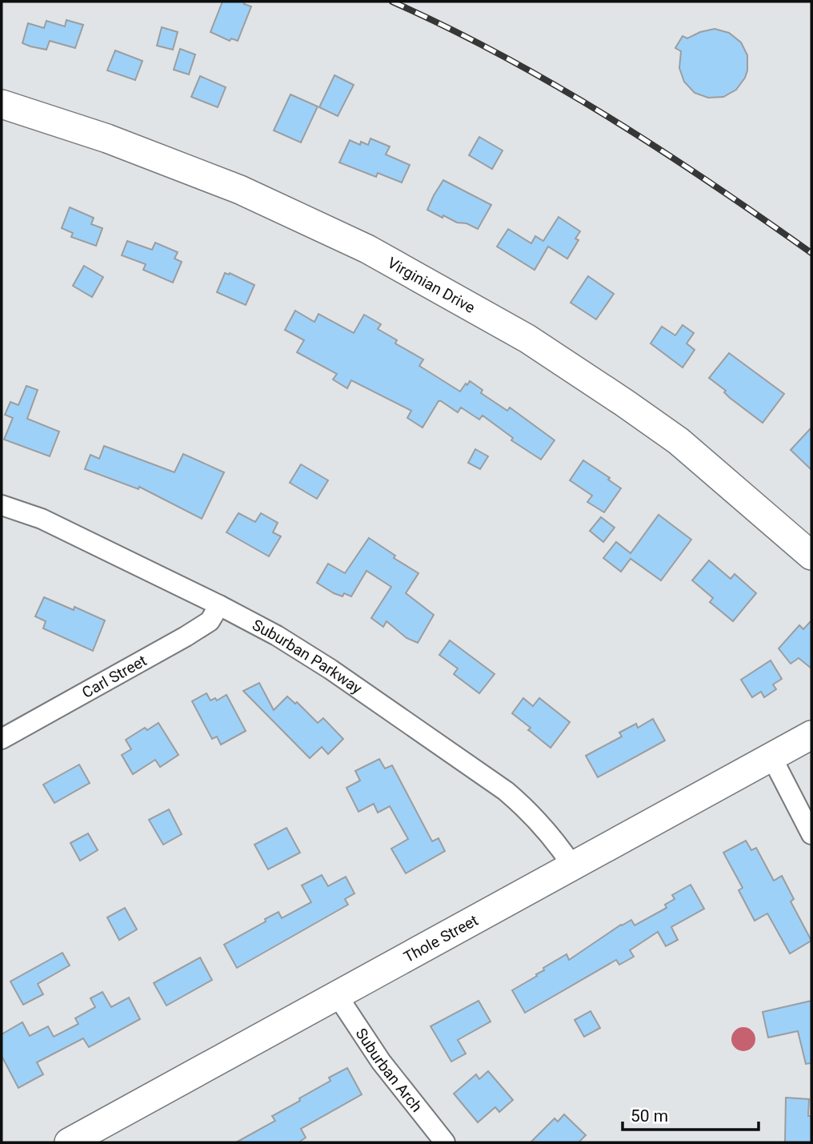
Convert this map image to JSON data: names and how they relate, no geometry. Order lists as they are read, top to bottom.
{
  "streets": {
    "street": [
      "Virginian Drive",
      "Suburban Parkway",
      "Carl Street",
      "Thole Street",
      "Suburban Arch"
    ]
  },
  "crossings": [
    ["Suburban Parkway", "Carl Street"],
    ["Suburban Parkway", "Thole Street"],
    ["Thole Street", "Suburban Arch"]
  ],
  "scale_bar": "50 m"
}
